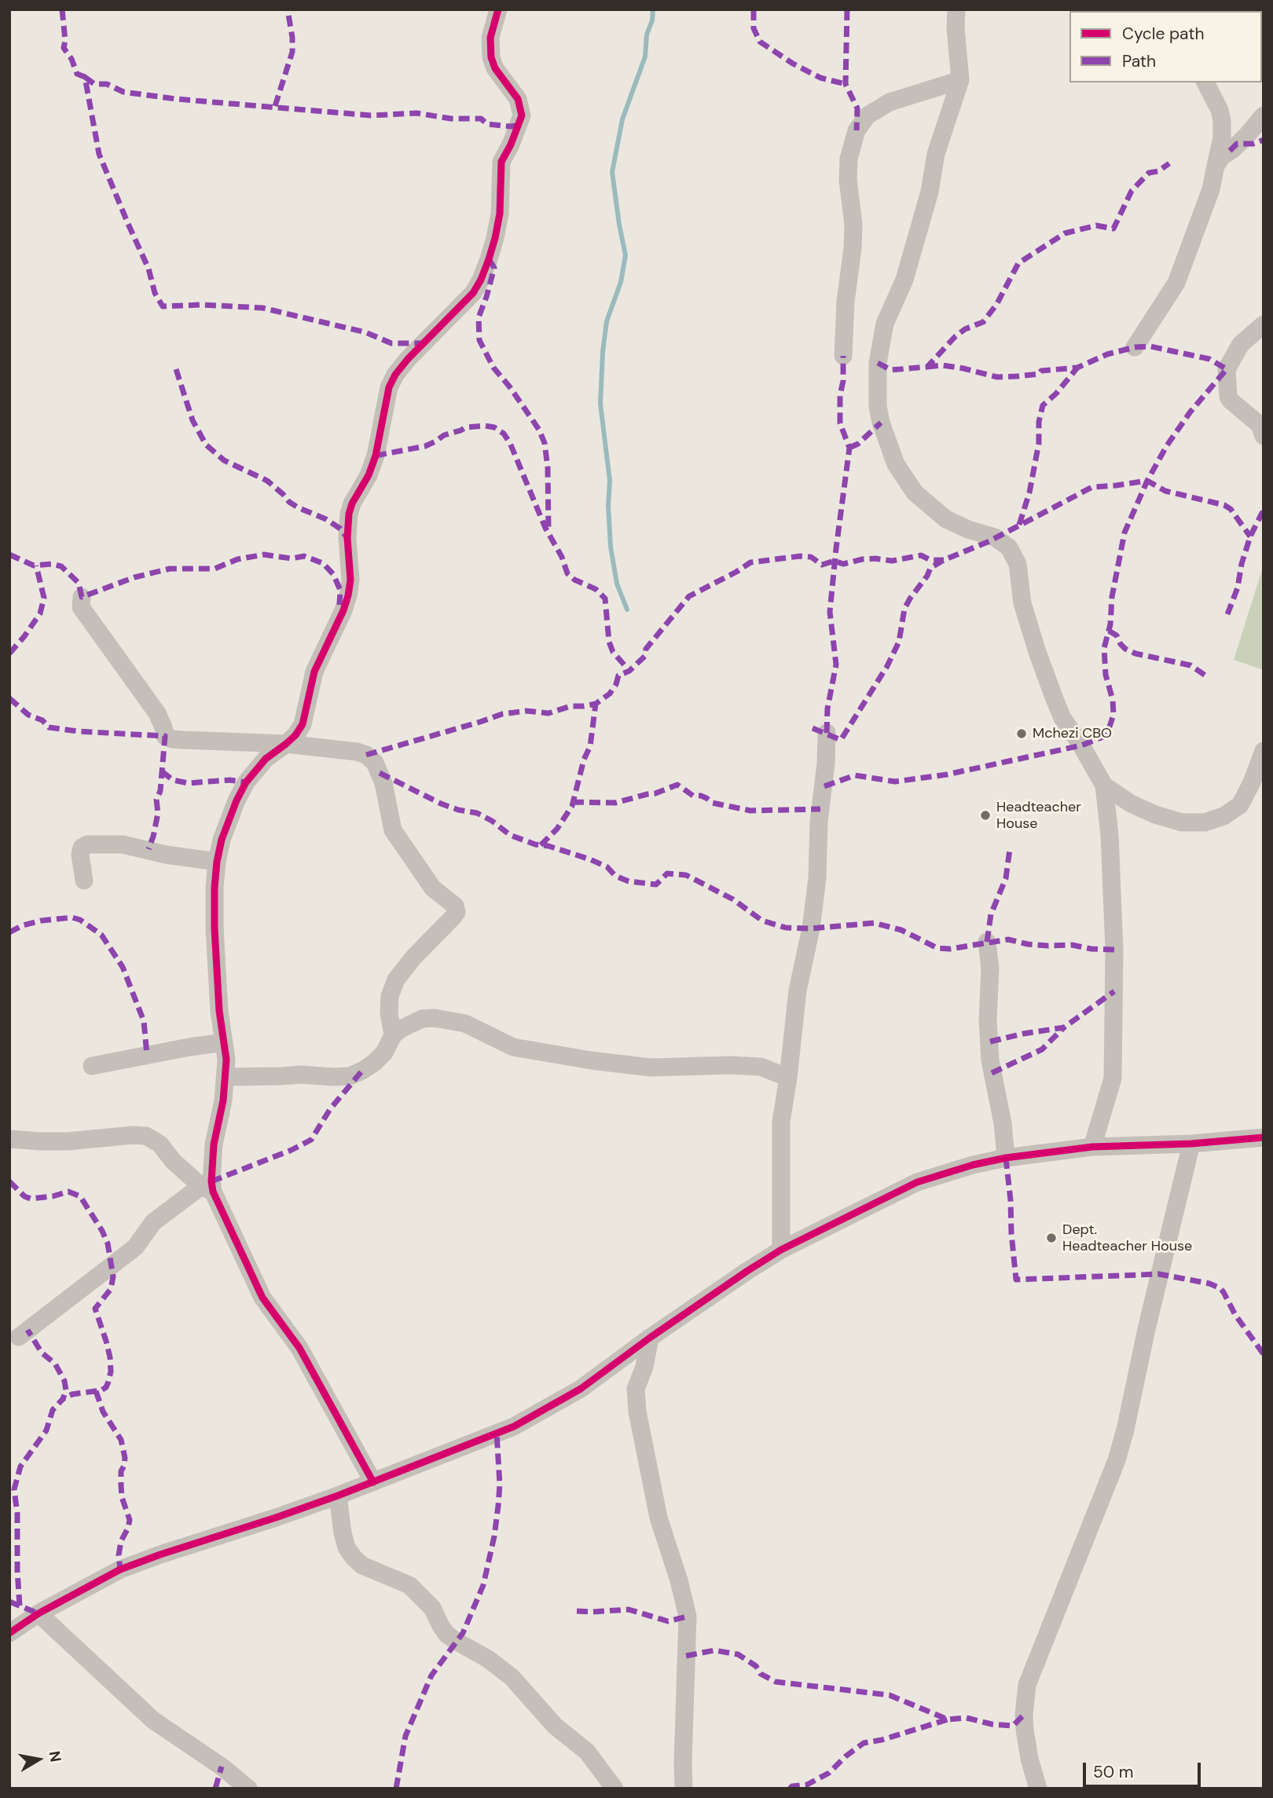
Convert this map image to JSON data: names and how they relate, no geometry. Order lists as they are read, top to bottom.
{
  "places": ["Mchezi CBO", "Headteacher House", "Dept. Headteacher House"],
  "legend": ["Cycle path", "Path"],
  "scale_bar": "50 m",
  "north": "right"
}
